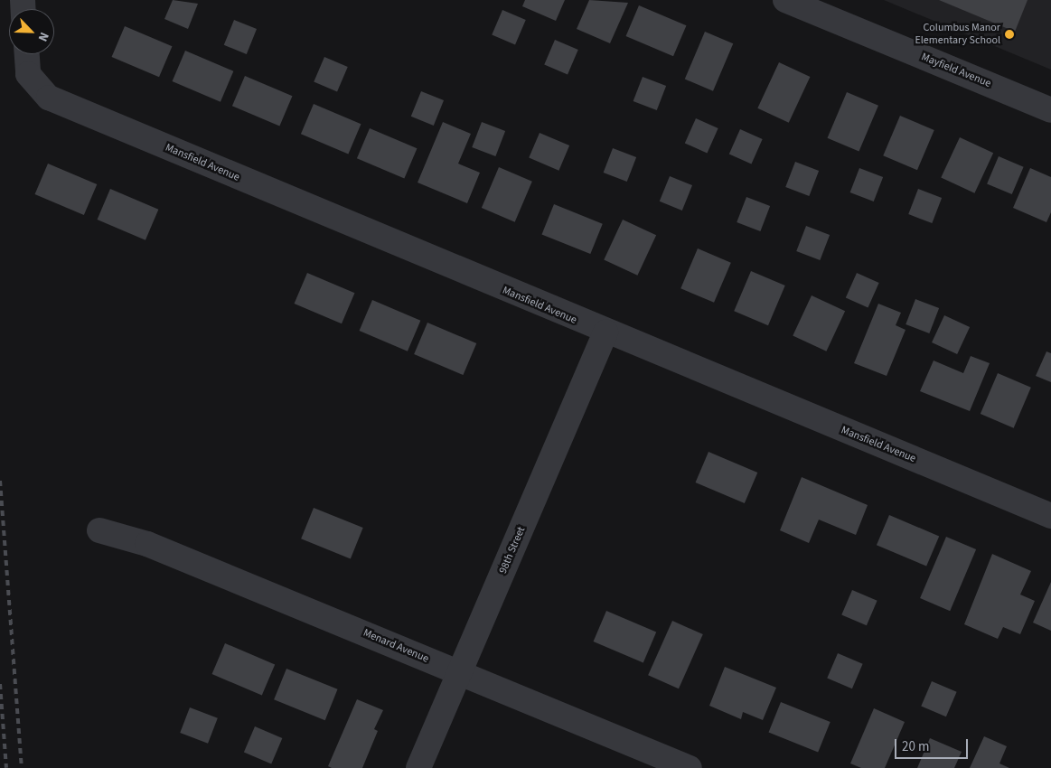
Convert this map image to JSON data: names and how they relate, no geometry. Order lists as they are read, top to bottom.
{
  "streets": {
    "street": [
      "Mayfield Avenue",
      "Mansfield Avenue",
      "98th Street",
      "Menard Avenue"
    ]
  },
  "crossings": [
    ["Mansfield Avenue", "98th Street"],
    ["98th Street", "Menard Avenue"]
  ],
  "places": ["Columbus Manor Elementary School"],
  "scale_bar": "20 m",
  "north": "bottom right"
}
